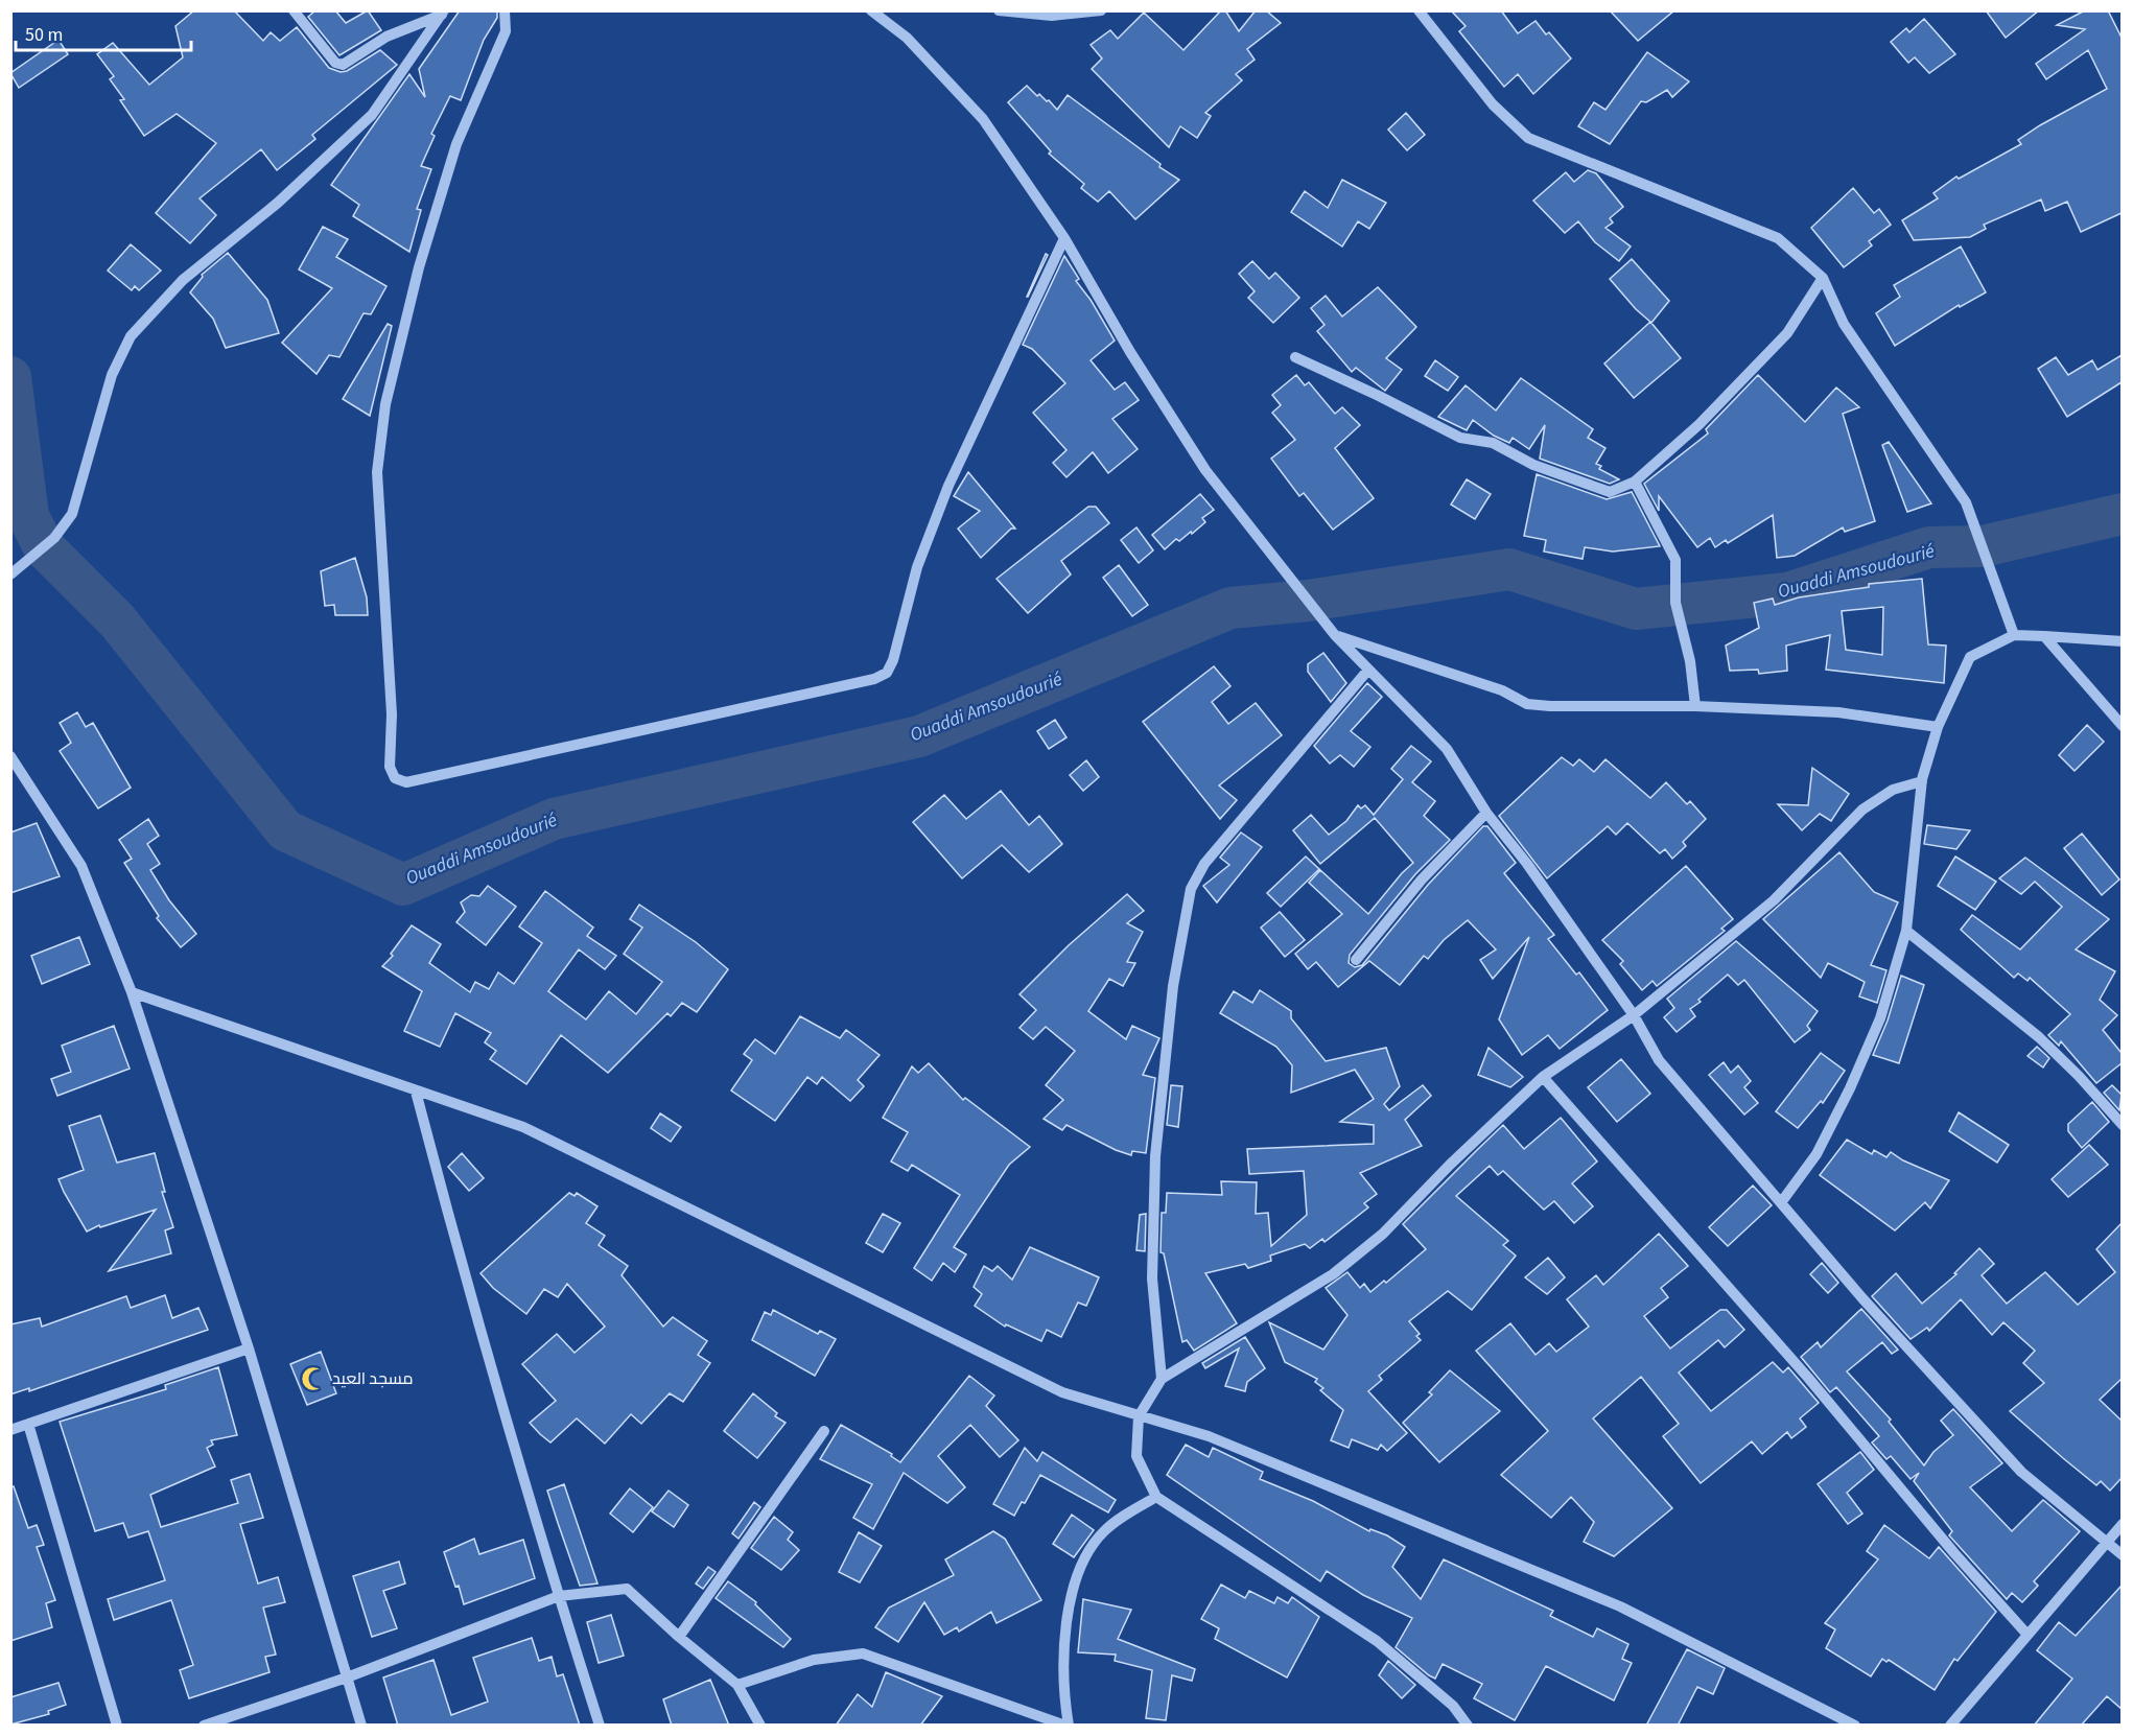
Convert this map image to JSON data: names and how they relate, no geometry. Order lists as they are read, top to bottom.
{
  "water": ["Ouaddi Amsoudourié"],
  "places": {
    "mosque": ["مسجد العيد"]
  },
  "scale_bar": "50 m"
}
